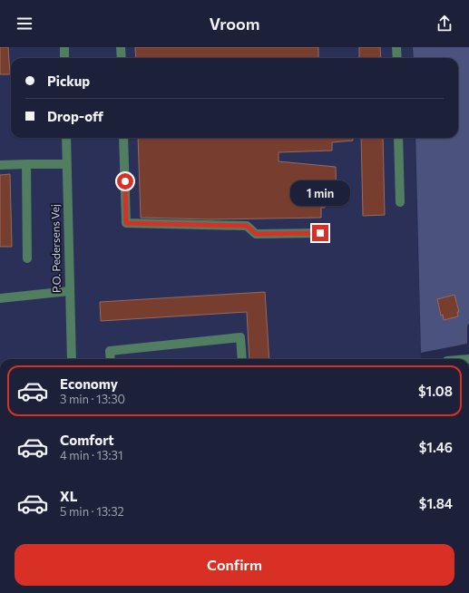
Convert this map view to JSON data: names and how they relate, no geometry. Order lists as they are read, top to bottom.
{
  "streets": {
    "street": ["P.O. Pedersens Vej"]
  },
  "page": {
    "header": "Vroom",
    "banner": ["Pickup", "Drop-off"],
    "bubble": "1 min",
    "list": [
      {
        "name": "Economy",
        "note": "3 min · 13:30",
        "value": "$1.08"
      },
      {
        "name": "Comfort",
        "note": "4 min · 13:31",
        "value": "$1.46"
      },
      {
        "name": "XL",
        "note": "5 min · 13:32",
        "value": "$1.84"
      }
    ],
    "buttons": "Confirm"
  }
}
